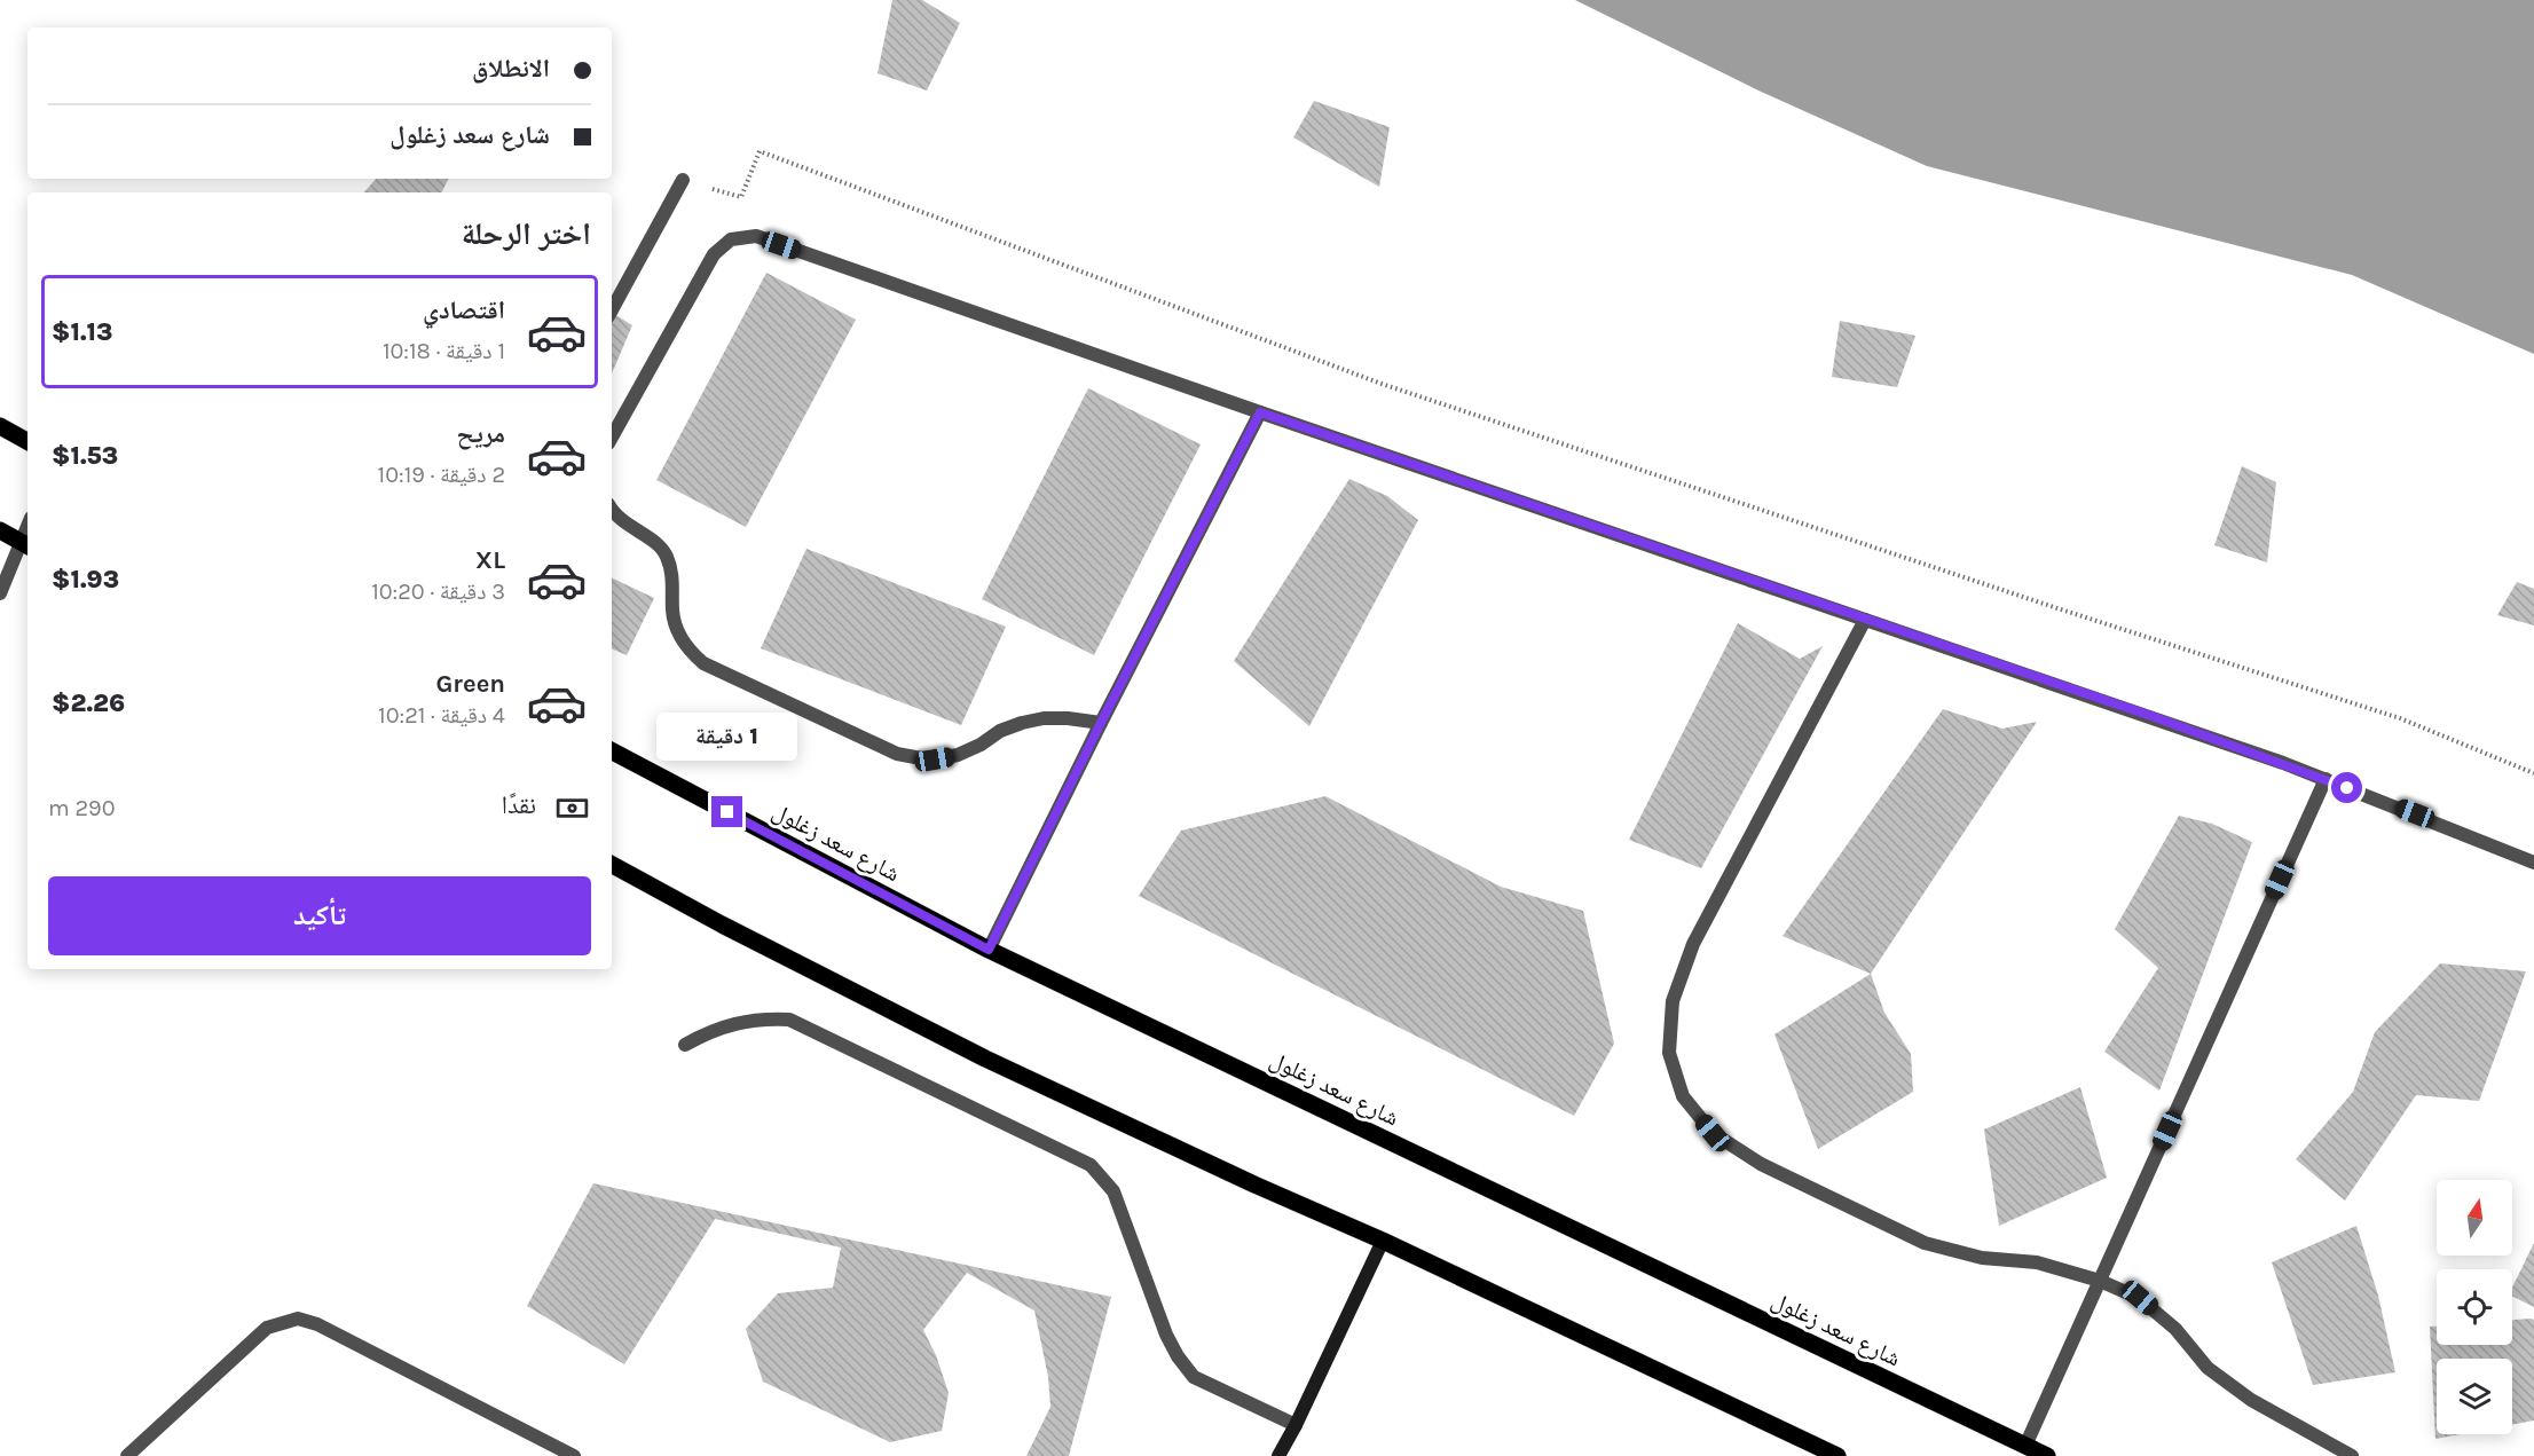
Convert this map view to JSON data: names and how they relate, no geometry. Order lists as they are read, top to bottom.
{
  "streets": {
    "main road": ["شارع سعد زغلول"]
  },
  "north": "top",
  "page": {
    "banner": ["الانطلاق", "شارع سعد زغلول"],
    "heading": "اختر الرحلة",
    "list": [
      {
        "name": "اقتصادي",
        "note": "1 دقيقة · 10:18",
        "value": "$1.13"
      },
      {
        "name": "مريح",
        "note": "2 دقيقة · 10:19",
        "value": "$1.53"
      },
      {
        "name": "XL",
        "note": "3 دقيقة · 10:20",
        "value": "$1.93"
      },
      {
        "name": "Green",
        "note": "4 دقيقة · 10:21",
        "value": "$2.26"
      }
    ],
    "bubble": "1 دقيقة",
    "pay": ["نقدًا", "290 m"],
    "buttons": "تأكيد"
  }
}
